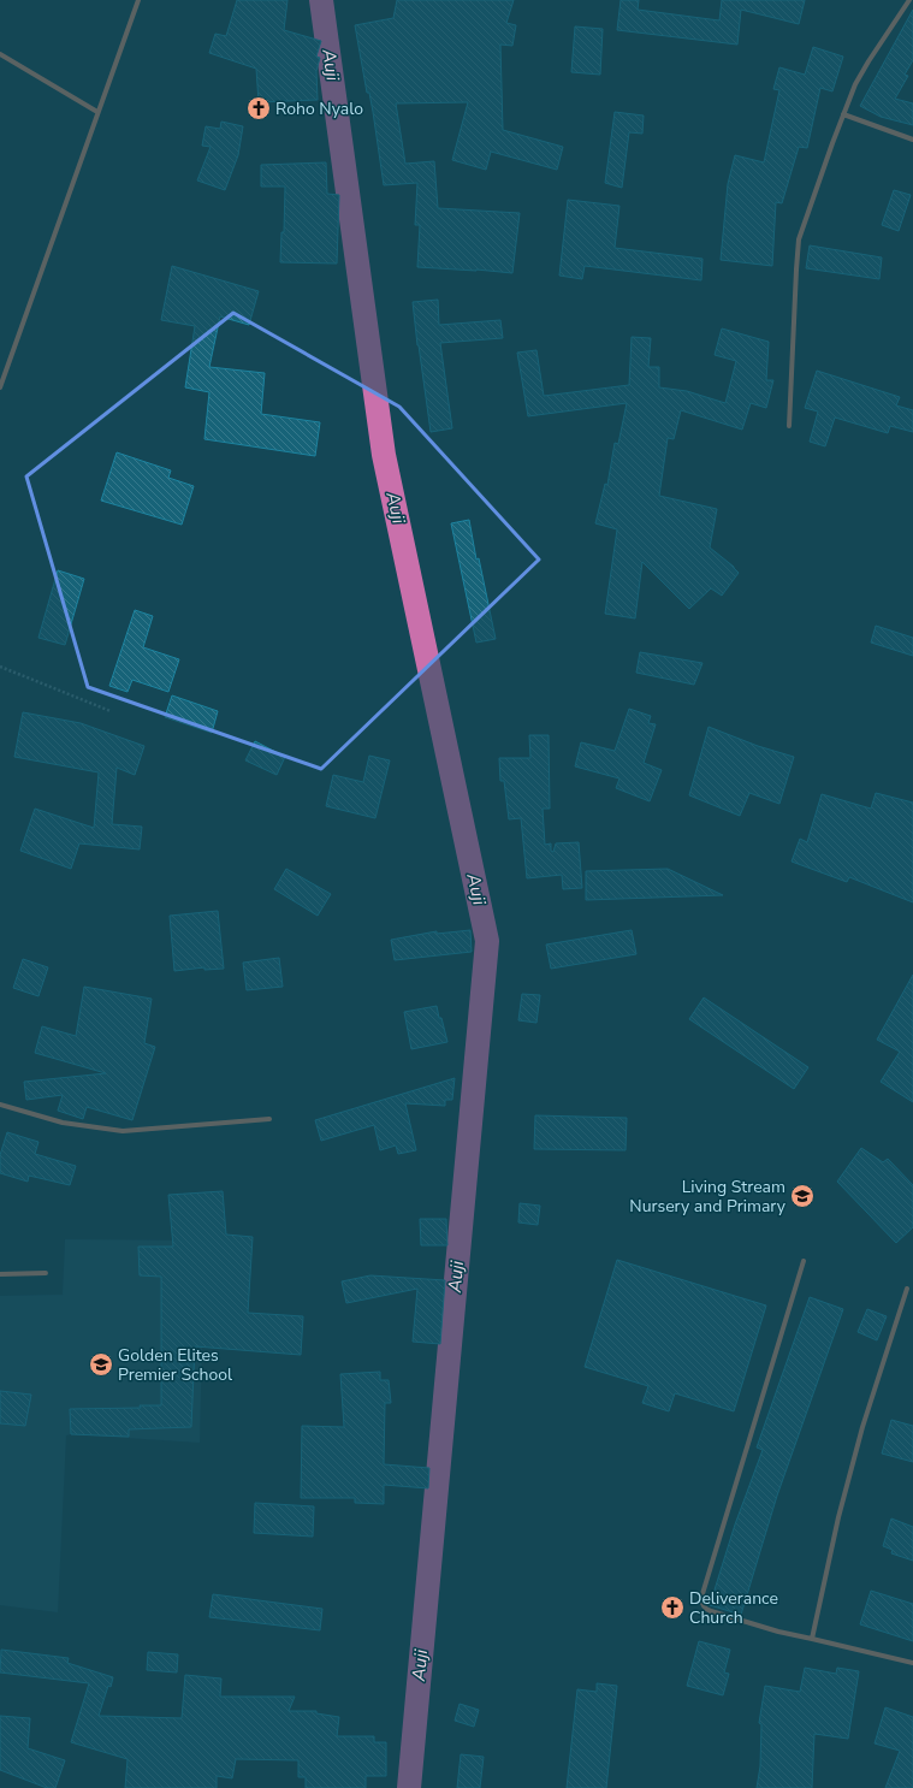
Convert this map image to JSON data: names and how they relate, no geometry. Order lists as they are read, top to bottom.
{
  "water": ["Auji"],
  "places": {
    "church": ["Roho Nyalo", "Deliverance Church"],
    "school or university": ["Living Stream Nursery and Primary", "Golden Elites Premier School"]
  }
}
